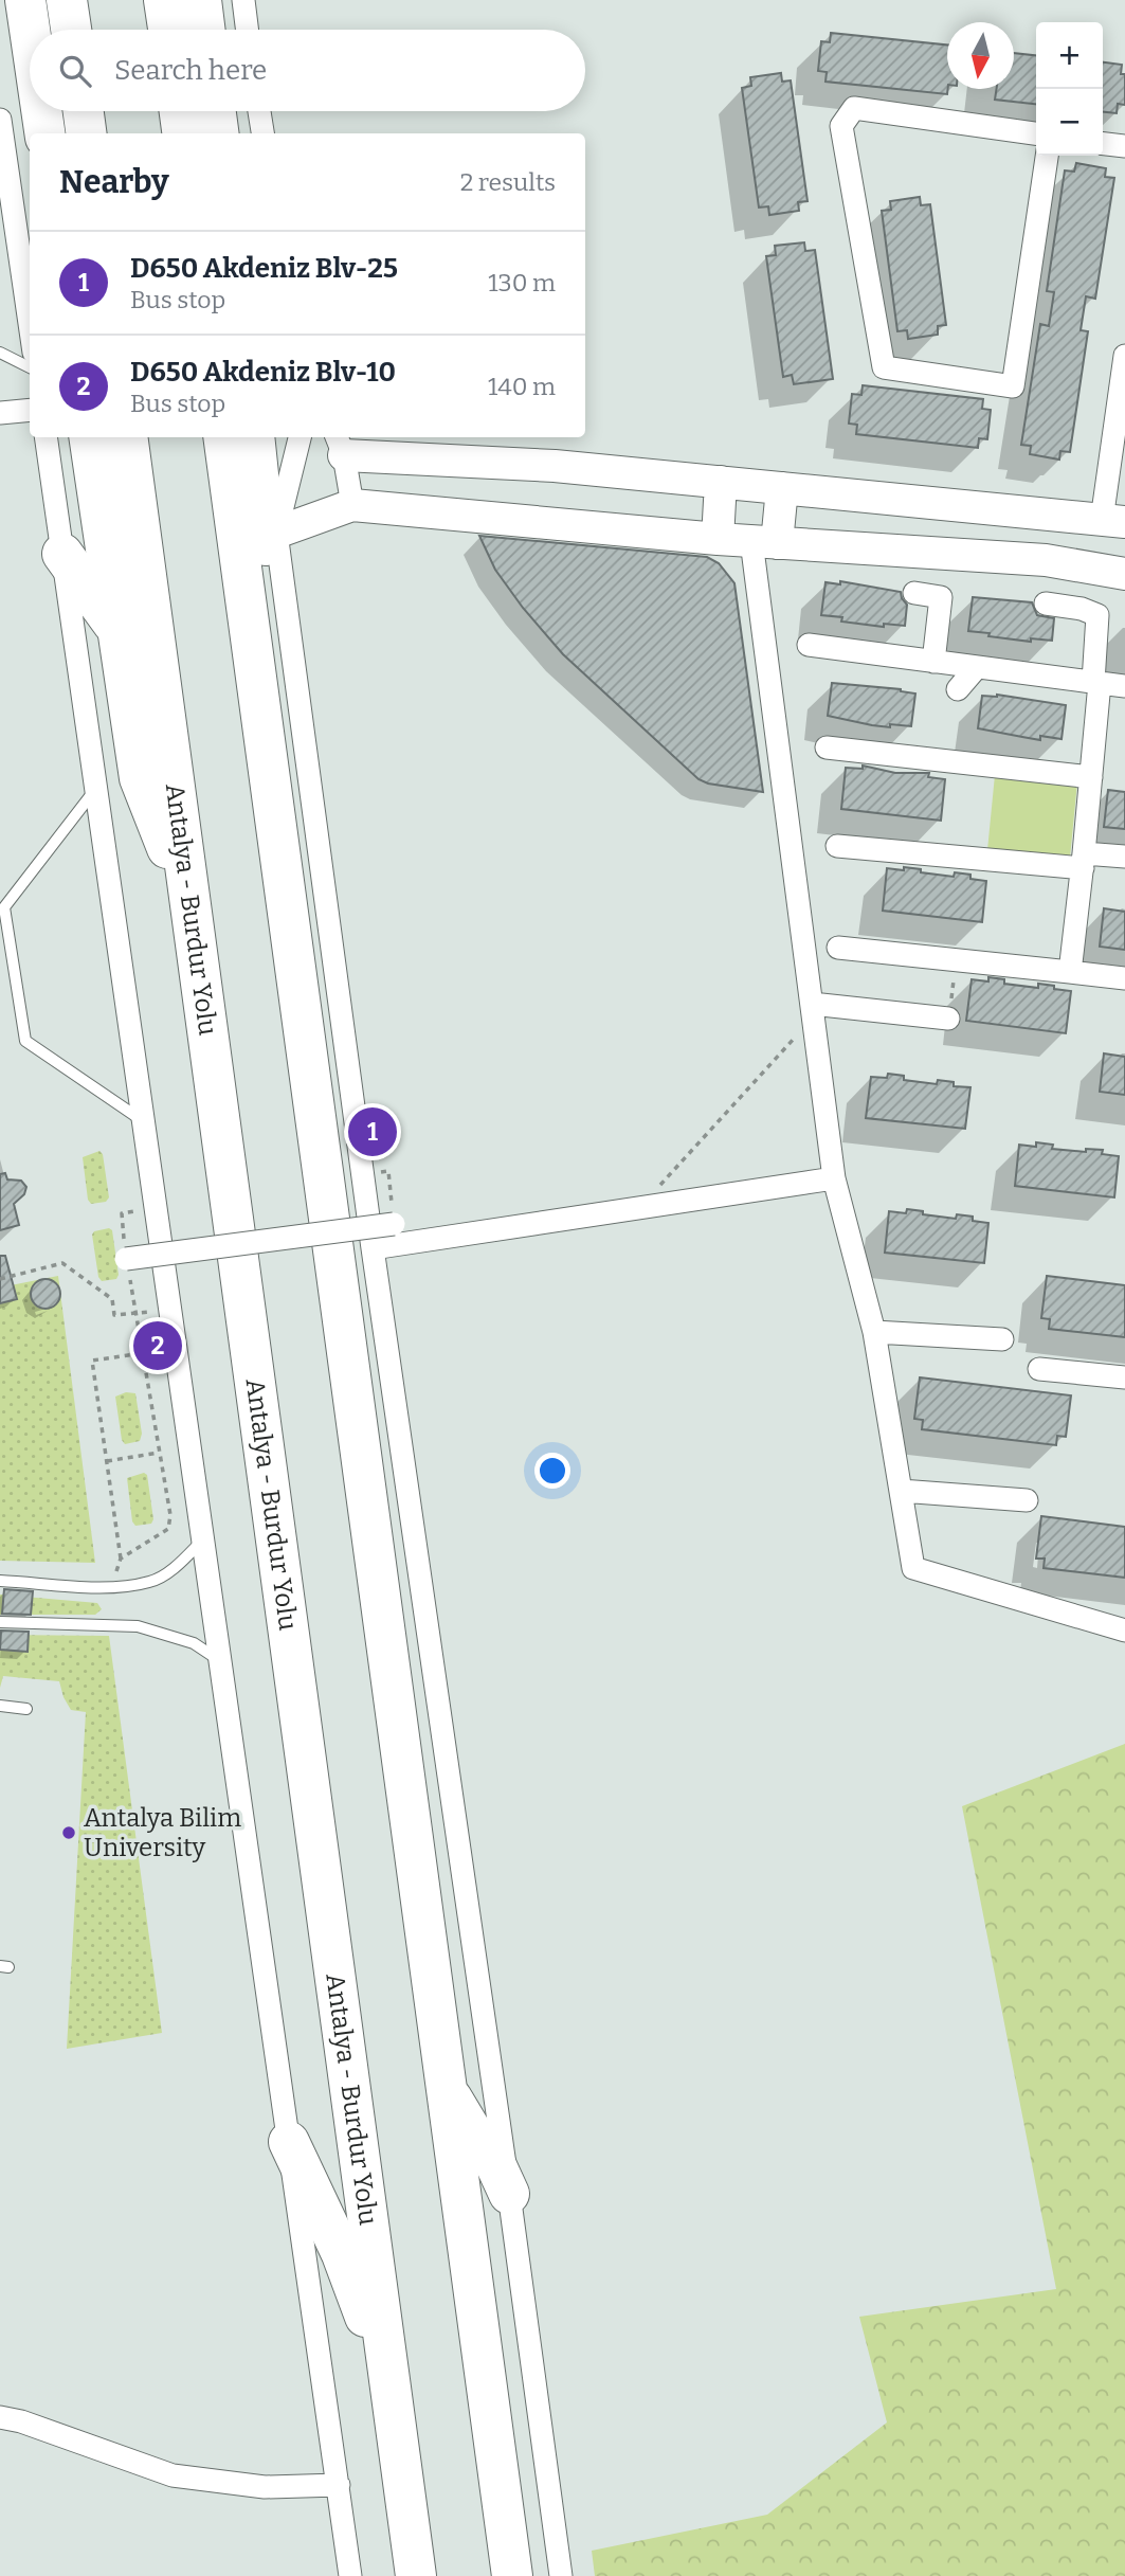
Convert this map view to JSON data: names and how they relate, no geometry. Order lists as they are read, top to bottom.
{
  "streets": {
    "highway": ["Antalya - Burdur Yolu"]
  },
  "places": ["Antalya Bilim University"],
  "north": "bottom",
  "page": {
    "map_buttons": ["+", "−"],
    "search": "Search here",
    "heading": ["Nearby", "2 results"],
    "list": [
      {
        "mark": "1",
        "name": "D650 Akdeniz Blv-25",
        "note": "Bus stop",
        "value": "130 m"
      },
      {
        "mark": "2",
        "name": "D650 Akdeniz Blv-10",
        "note": "Bus stop",
        "value": "140 m"
      }
    ],
    "pins": ["1", "2"]
  }
}
